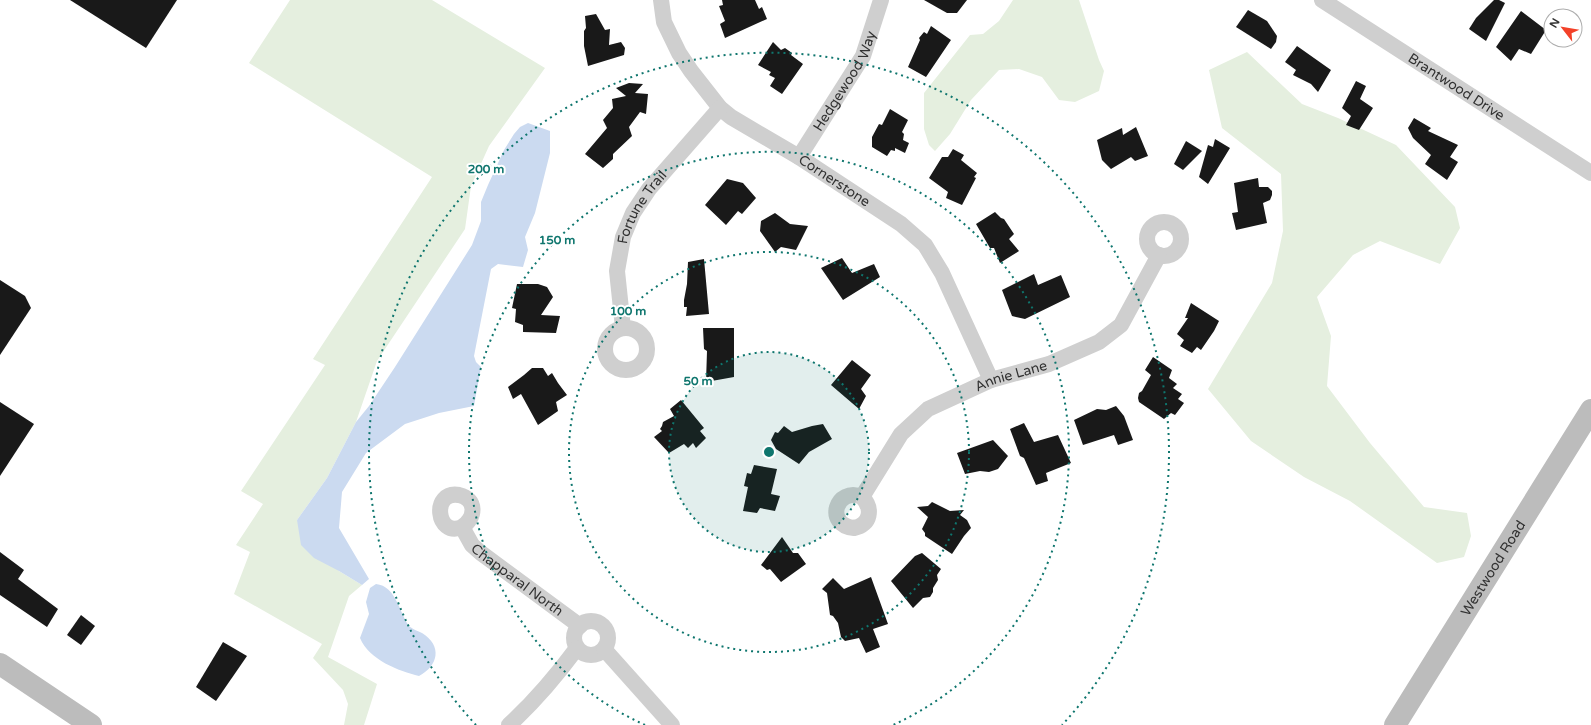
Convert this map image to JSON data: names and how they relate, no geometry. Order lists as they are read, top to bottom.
{
  "streets": {
    "street": [
      "Hedgewood Way",
      "Brantwood Drive",
      "Cornerstone",
      "Fortune Trail",
      "Annie Lane",
      "Westwood Road",
      "Chapparal North"
    ]
  },
  "crossings": [
    ["Hedgewood Way", "Cornerstone"],
    ["Cornerstone", "Fortune Trail"],
    ["Cornerstone", "Annie Lane"]
  ],
  "north": "top left",
  "rings": [
    "200 m",
    "150 m",
    "100 m",
    "50 m"
  ]
}
